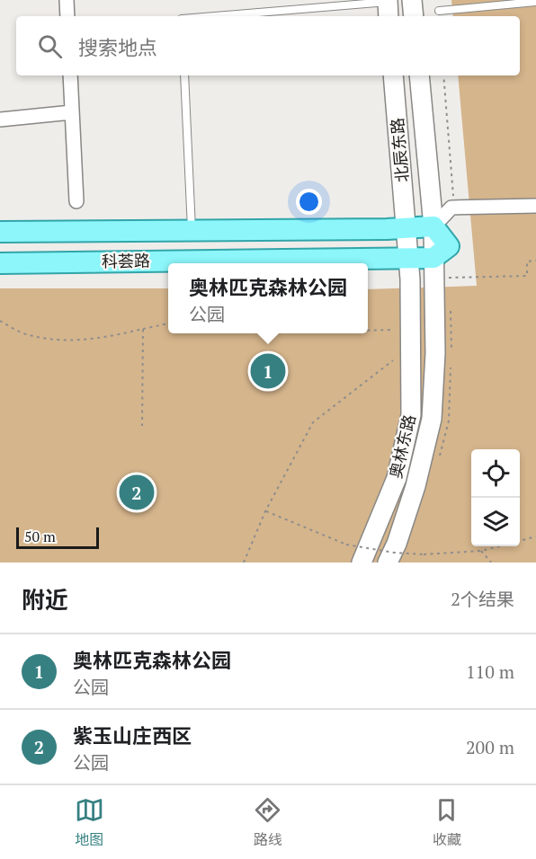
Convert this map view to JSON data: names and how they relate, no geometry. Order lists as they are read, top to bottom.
{
  "streets": {
    "main road": ["北辰东路", "科荟路", "奥林东路"]
  },
  "crossings": [
    ["北辰东路", "科荟路"],
    ["北辰东路", "奥林东路"],
    ["科荟路", "奥林东路"]
  ],
  "scale_bar": "50 m",
  "page": {
    "search": "搜索地点",
    "popup": ["奥林匹克森林公园", "公园"],
    "pins": ["1", "2"],
    "scale": "50 m",
    "heading": ["附近", "2个结果"],
    "list": [
      {
        "mark": "1",
        "name": "奥林匹克森林公园",
        "note": "公园",
        "value": "110 m"
      },
      {
        "mark": "2",
        "name": "紫玉山庄西区",
        "note": "公园",
        "value": "200 m"
      }
    ],
    "nav": ["地图", "路线", "收藏"]
  }
}
